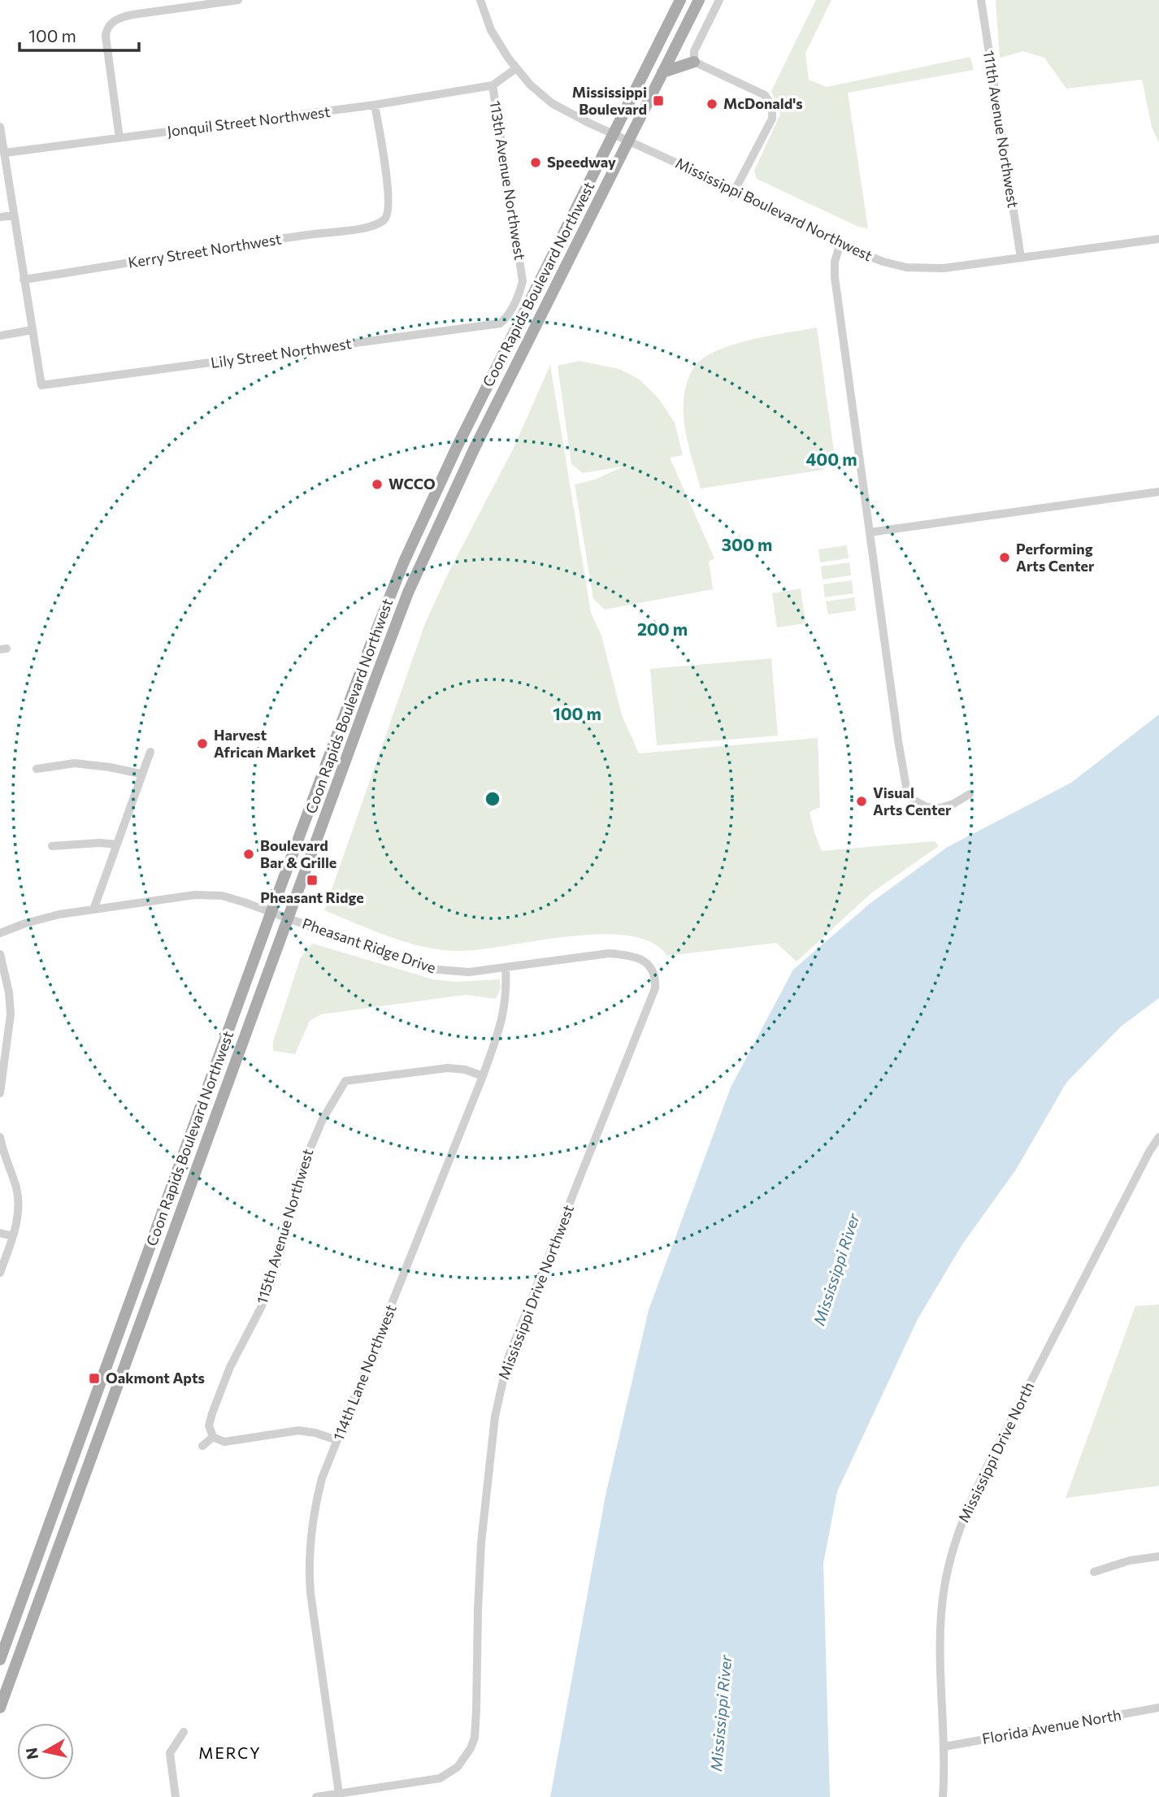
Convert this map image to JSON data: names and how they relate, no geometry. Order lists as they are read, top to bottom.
{
  "streets": {
    "main road": ["Coon Rapids Boulevard Northwest"],
    "street": [
      "Jonquil Street Northwest",
      "111th Avenue Northwest",
      "113th Avenue Northwest",
      "Mississippi Boulevard Northwest",
      "Kerry Street Northwest",
      "Lily Street Northwest",
      "Pheasant Ridge Drive",
      "115th Avenue Northwest",
      "Mississippi Drive Northwest",
      "114th Lane Northwest",
      "Mississippi Drive North",
      "Florida Avenue North"
    ]
  },
  "crossings": [
    ["Jonquil Street Northwest", "113th Avenue Northwest"],
    ["Jonquil Street Northwest", "Kerry Street Northwest"],
    ["111th Avenue Northwest", "Mississippi Boulevard Northwest"],
    ["113th Avenue Northwest", "Lily Street Northwest"],
    ["Mississippi Boulevard Northwest", "Coon Rapids Boulevard Northwest"],
    ["Coon Rapids Boulevard Northwest", "Pheasant Ridge Drive"],
    ["Pheasant Ridge Drive", "Mississippi Drive Northwest"],
    ["Pheasant Ridge Drive", "114th Lane Northwest"],
    ["115th Avenue Northwest", "114th Lane Northwest"],
    ["Mississippi Drive Northwest", "114th Lane Northwest"],
    ["Mississippi Drive North", "Florida Avenue North"]
  ],
  "districts": ["MERCY"],
  "water": ["Mississippi River"],
  "places": {
    "transit": ["Mississippi Boulevard", "Pheasant Ridge", "Oakmont Apts"],
    "other": [
      "McDonald's",
      "Speedway",
      "WCCO",
      "Performing Arts Center",
      "Harvest African Market",
      "Visual Arts Center",
      "Boulevard Bar & Grille"
    ]
  },
  "scale_bar": "100 m",
  "north": "left",
  "rings": [
    "400 m",
    "300 m",
    "200 m",
    "100 m"
  ]
}
